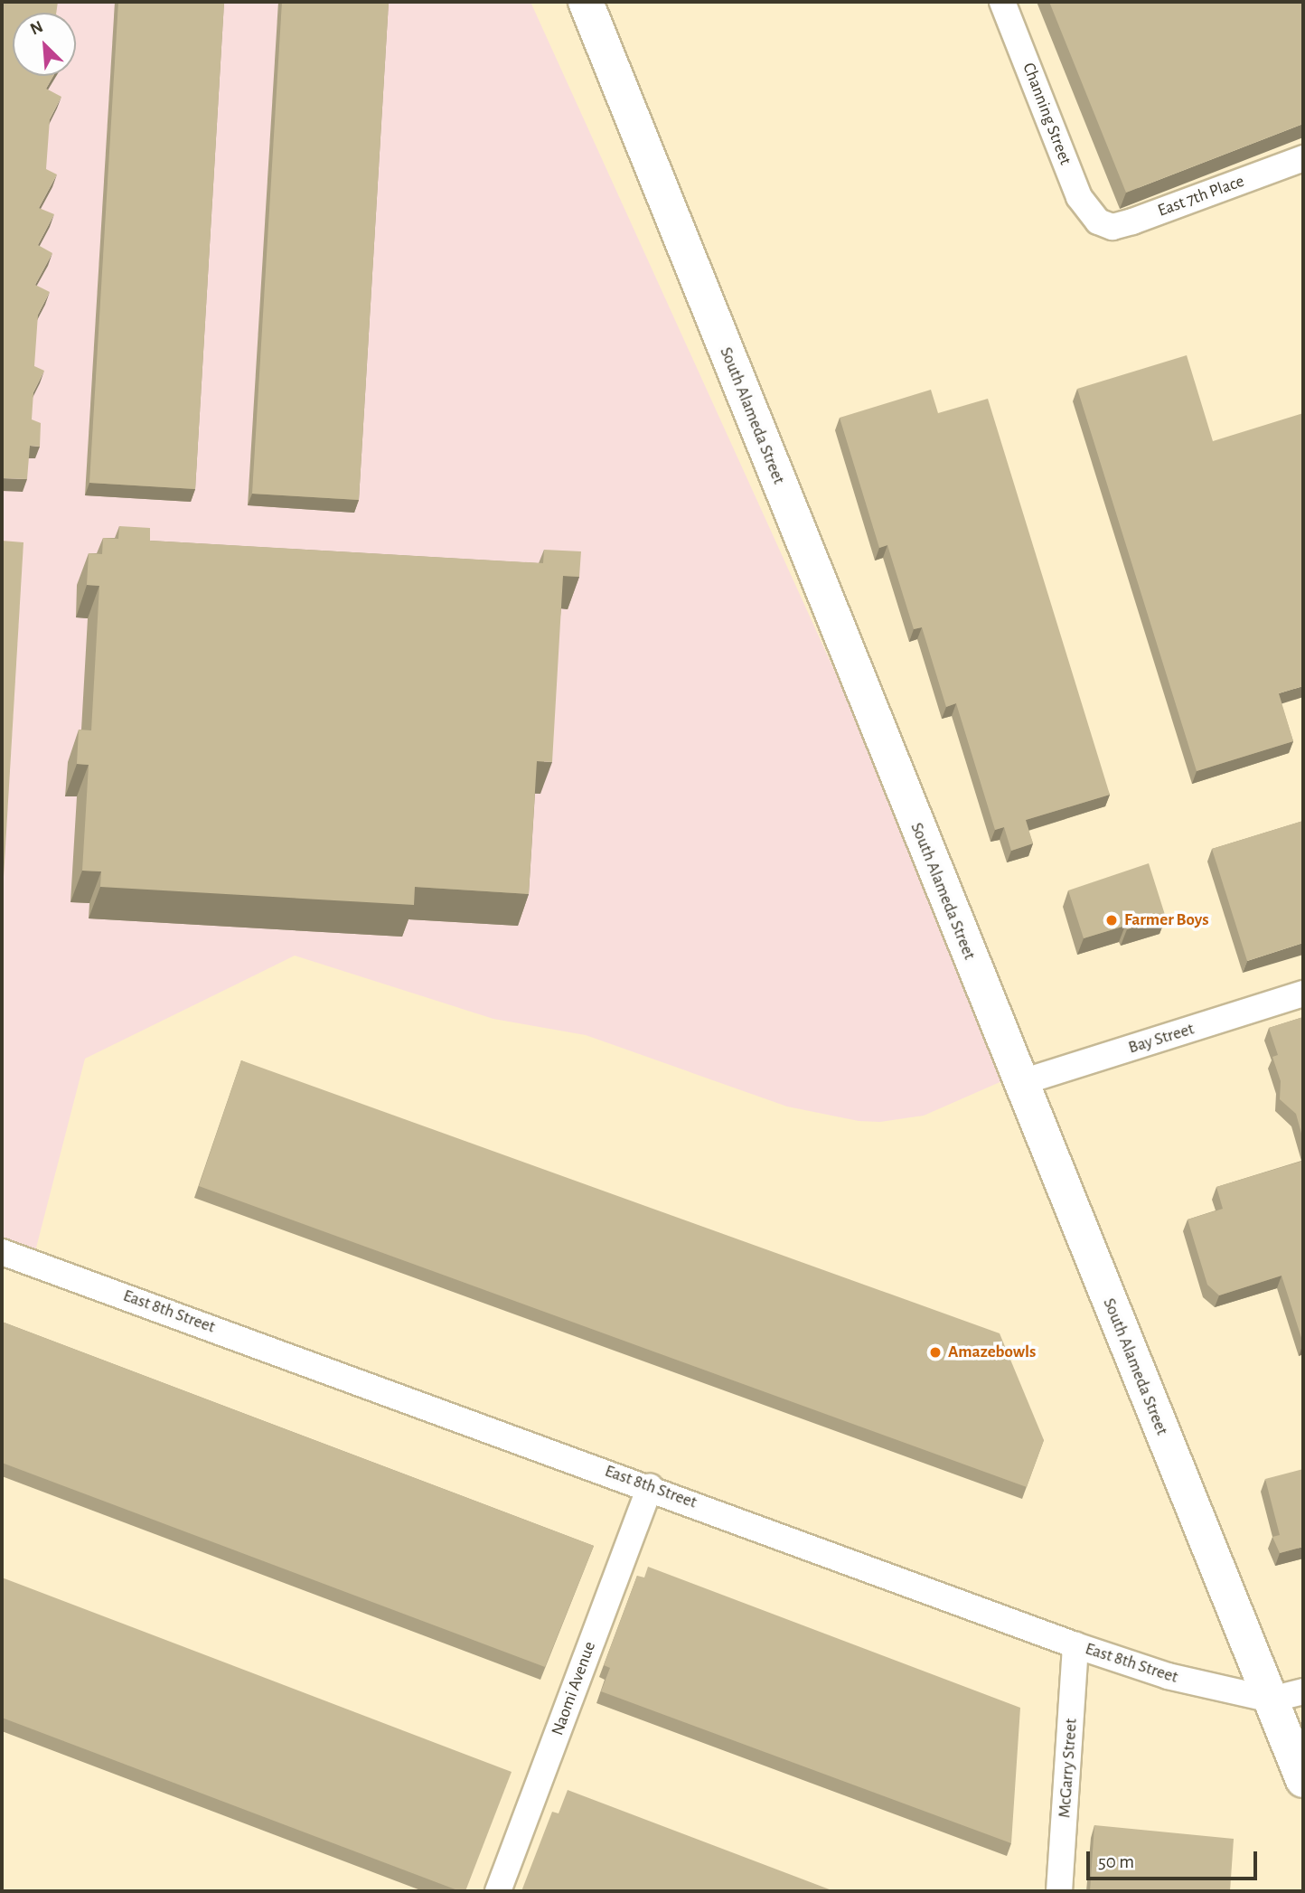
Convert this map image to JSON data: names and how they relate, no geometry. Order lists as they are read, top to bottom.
{
  "streets": {
    "main road": ["South Alameda Street"],
    "street": [
      "Channing Street",
      "East 7th Place",
      "Bay Street",
      "East 8th Street",
      "Naomi Avenue",
      "McGarry Street"
    ]
  },
  "crossings": [
    ["Channing Street", "East 7th Place"],
    ["South Alameda Street", "Bay Street"],
    ["South Alameda Street", "East 8th Street"],
    ["East 8th Street", "Naomi Avenue"],
    ["East 8th Street", "McGarry Street"]
  ],
  "places": ["Farmer Boys", "Amazebowls"],
  "scale_bar": "50 m",
  "north": "top left"
}
